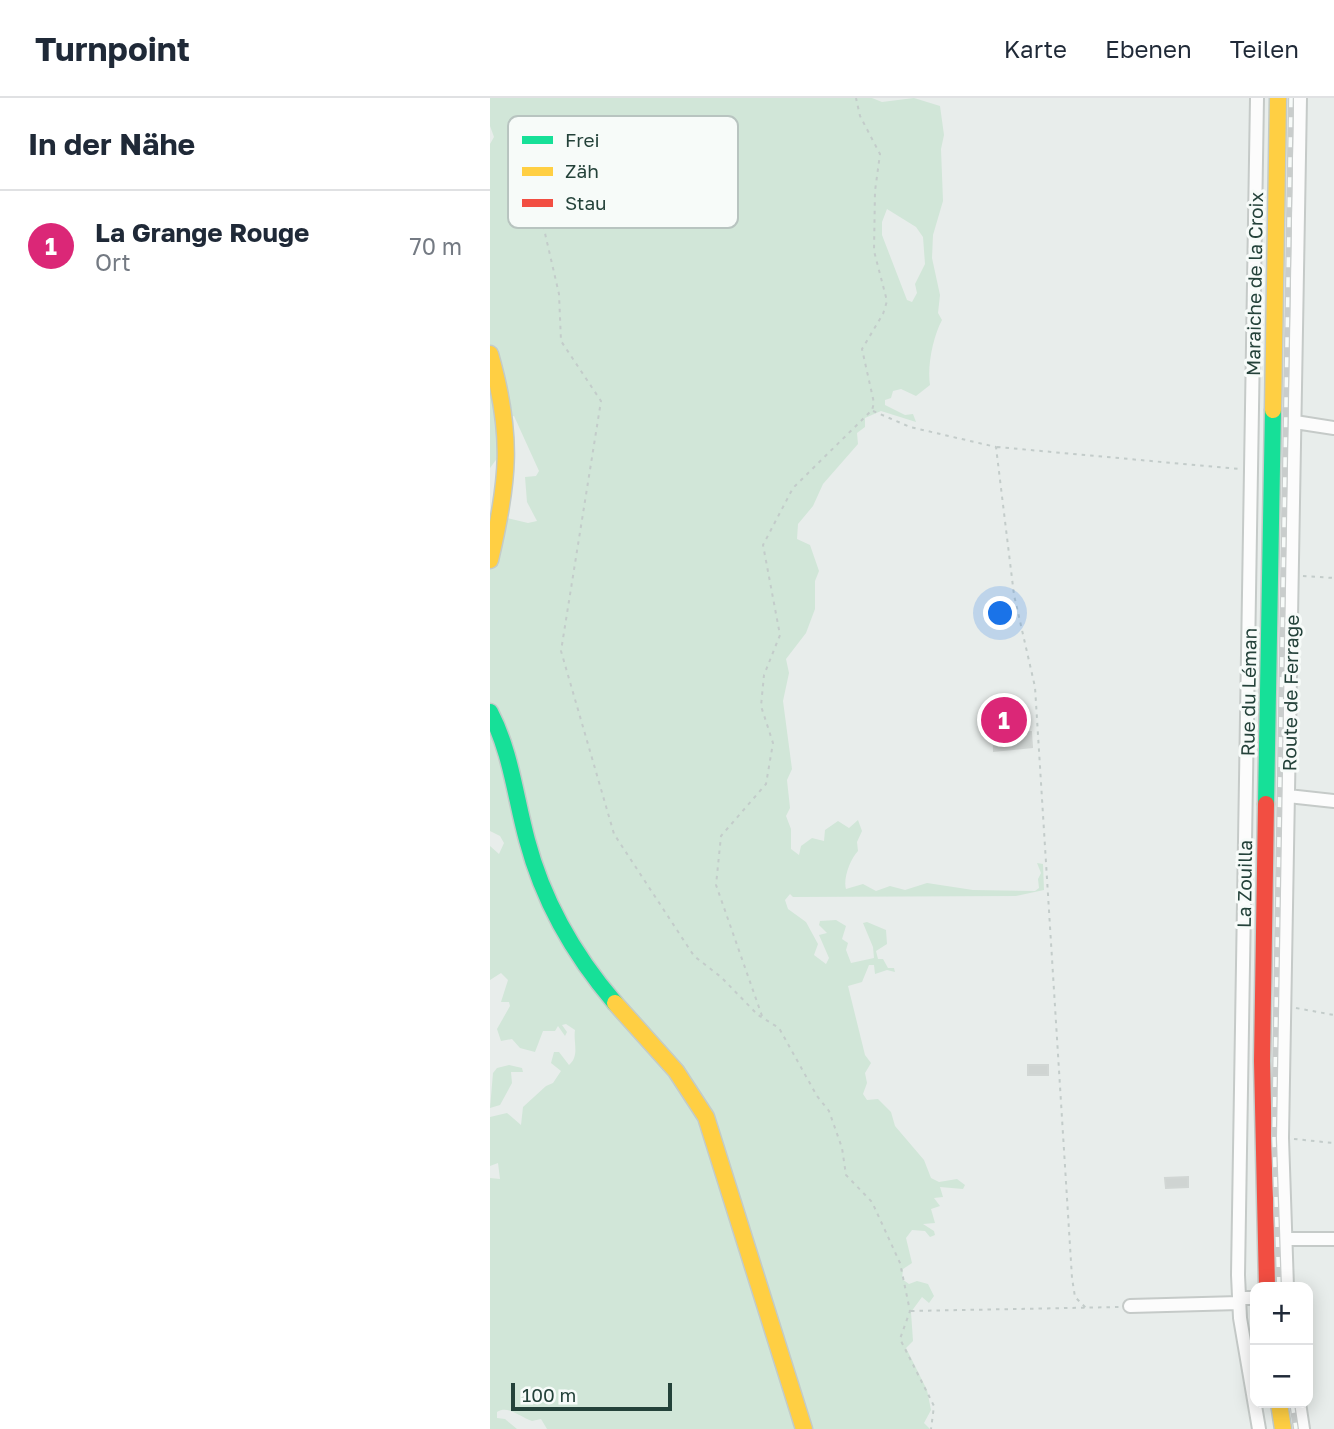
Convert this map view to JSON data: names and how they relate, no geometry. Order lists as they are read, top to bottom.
{
  "streets": {
    "main road": ["Rue du Léman"],
    "street": ["Maraiche de la Croix", "Route de Ferrage", "La Zouilla"]
  },
  "crossings": [
    ["Maraiche de la Croix", "La Zouilla"]
  ],
  "legend": ["Frei", "Zäh", "Stau"],
  "scale_bar": "100 m",
  "page": {
    "header": "Turnpoint",
    "nav": ["Karte", "Ebenen", "Teilen"],
    "heading": "In der Nähe",
    "list": [
      {
        "mark": "1",
        "name": "La Grange Rouge",
        "note": "Ort",
        "value": "70 m"
      }
    ],
    "pins": "1",
    "map_buttons": ["+", "−"],
    "scale": "100 m"
  }
}
